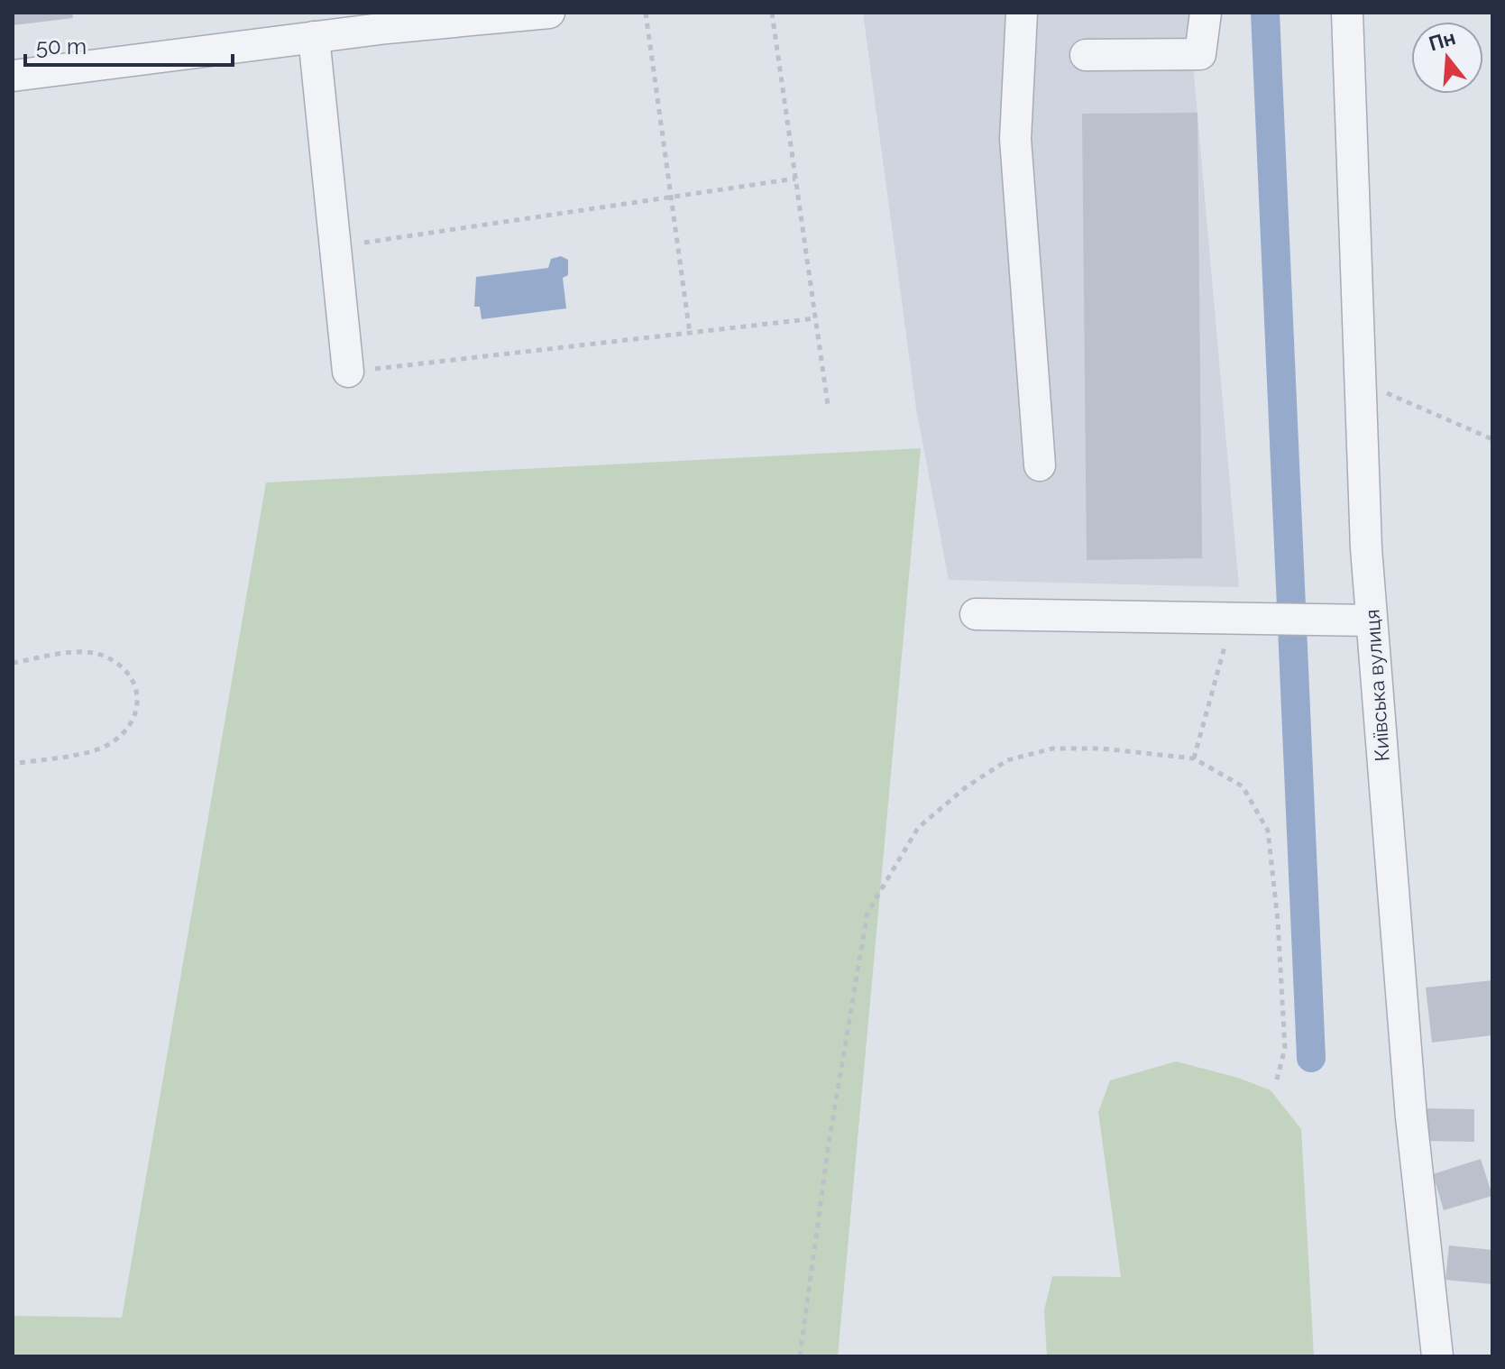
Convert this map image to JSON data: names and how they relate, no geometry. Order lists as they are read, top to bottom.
{
  "streets": {
    "street": ["Київська вулиця"]
  },
  "scale_bar": "50 m",
  "north": "top"
}
